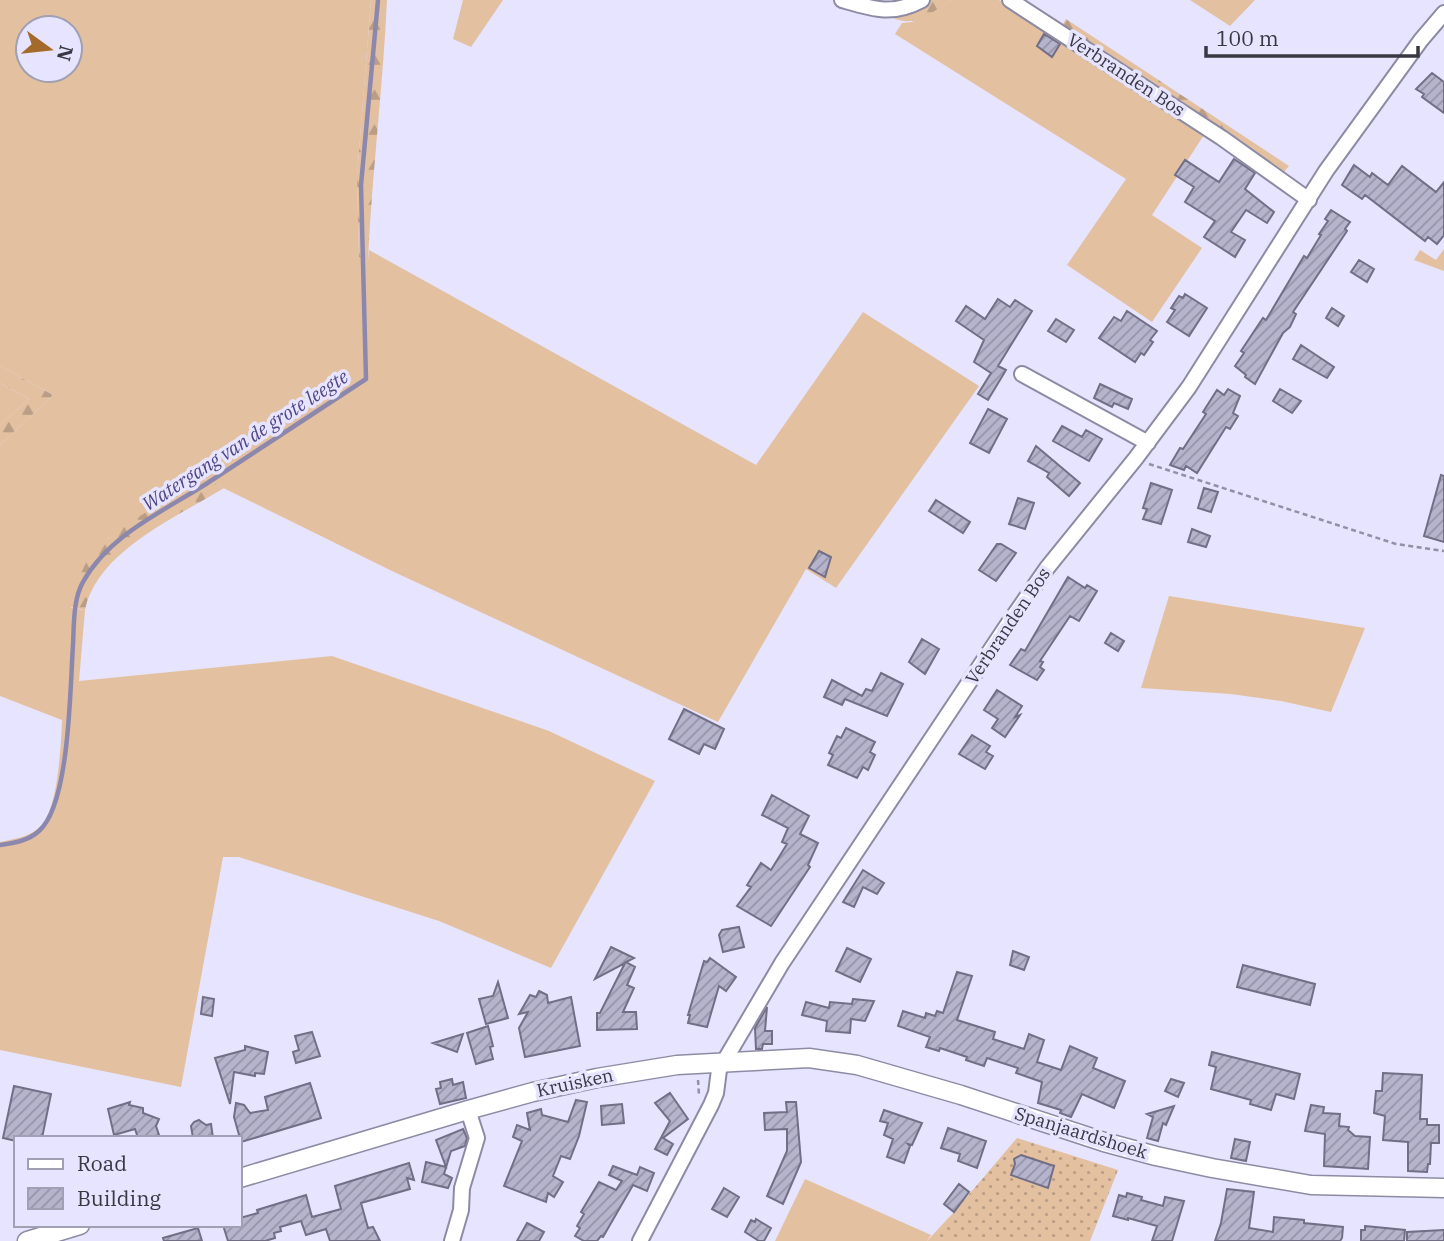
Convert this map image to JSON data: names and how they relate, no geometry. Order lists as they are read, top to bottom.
{
  "streets": {
    "street": ["Verbranden Bos", "Kruisken", "Spanjaardshoek"]
  },
  "crossings": [
    ["Verbranden Bos", "Kruisken"],
    ["Verbranden Bos", "Spanjaardshoek"],
    ["Kruisken", "Spanjaardshoek"]
  ],
  "water": ["Watergang van de grote leegte"],
  "legend": ["Road", "Building"],
  "scale_bar": "100 m",
  "north": "right"
}
